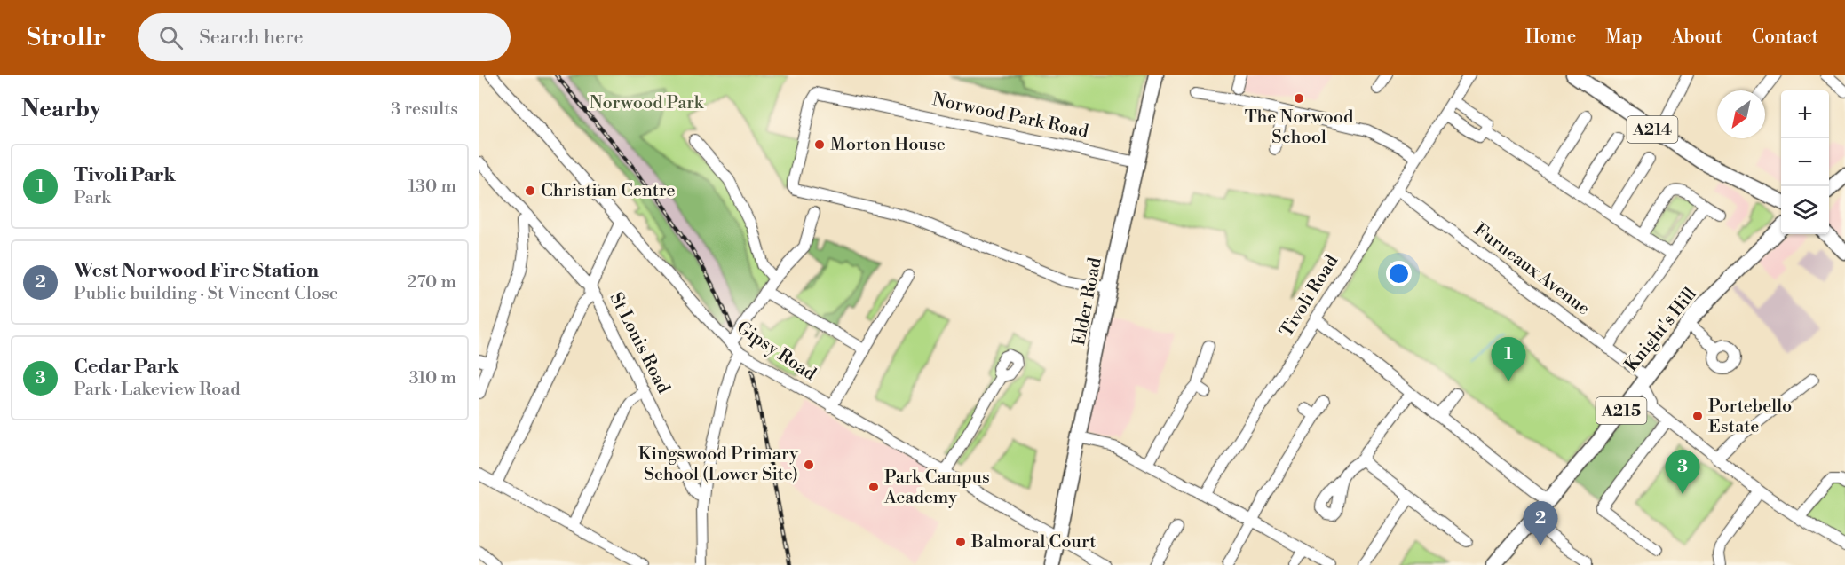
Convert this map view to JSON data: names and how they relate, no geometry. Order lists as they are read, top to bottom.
{
  "streets": {
    "main road": [
      "A214",
      "Elder Road",
      "Knight's Hill",
      "A215"
    ],
    "street": [
      "Norwood Park Road",
      "Furneaux Avenue",
      "Tivoli Road",
      "St Louis Road",
      "Gipsy Road"
    ]
  },
  "crossings": [
    ["Norwood Park Road", "Elder Road"],
    ["Furneaux Avenue", "Tivoli Road"],
    ["Furneaux Avenue", "Knight's Hill"],
    ["Elder Road", "Gipsy Road"]
  ],
  "parks": ["Norwood Park"],
  "places": [
    "The Norwood School",
    "Morton House",
    "Christian Centre",
    "Portebello Estate",
    "Kingswood Primary School (Lower Site)",
    "Park Campus Academy",
    "Balmoral Court"
  ],
  "north": "bottom left",
  "page": {
    "header": "Strollr",
    "search": "Search here",
    "nav": [
      "Home",
      "Map",
      "About",
      "Contact"
    ],
    "heading": ["Nearby", "3 results"],
    "map_buttons": ["+", "−"],
    "list": [
      {
        "mark": "1",
        "name": "Tivoli Park",
        "note": "Park",
        "value": "130 m"
      },
      {
        "mark": "2",
        "name": "West Norwood Fire Station",
        "note": "Public building · St Vincent Close",
        "value": "270 m"
      },
      {
        "mark": "3",
        "name": "Cedar Park",
        "note": "Park · Lakeview Road",
        "value": "310 m"
      }
    ],
    "pins": ["1", "3", "2"]
  }
}
